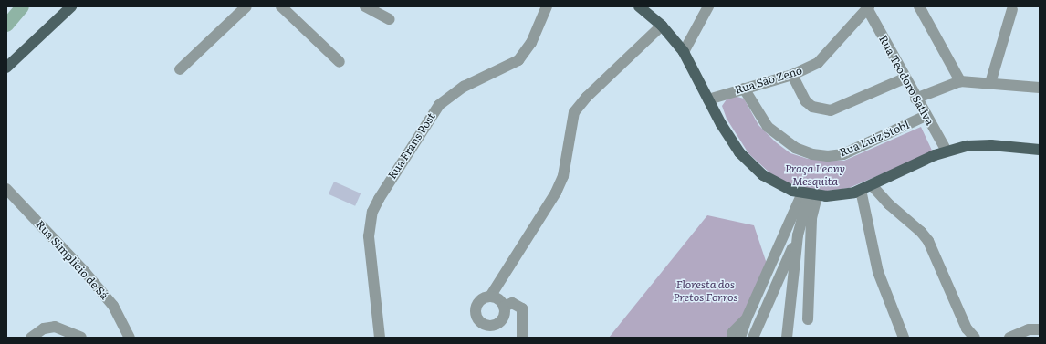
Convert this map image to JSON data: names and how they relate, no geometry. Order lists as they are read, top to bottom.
{
  "streets": {
    "street": [
      "Rua São Zeno",
      "Rua Teodoro Sativa",
      "Rua Luiz Stobl",
      "Rua Frans Post",
      "Rua Simplício de Sá"
    ]
  },
  "crossings": [
    ["Rua São Zeno", "Rua Teodoro Sativa"],
    ["Rua São Zeno", "Rua Luiz Stobl"],
    ["Rua Teodoro Sativa", "Rua Luiz Stobl"]
  ],
  "parks": ["Praça Leony Mesquita", "Floresta dos Pretos Forros"]
}
